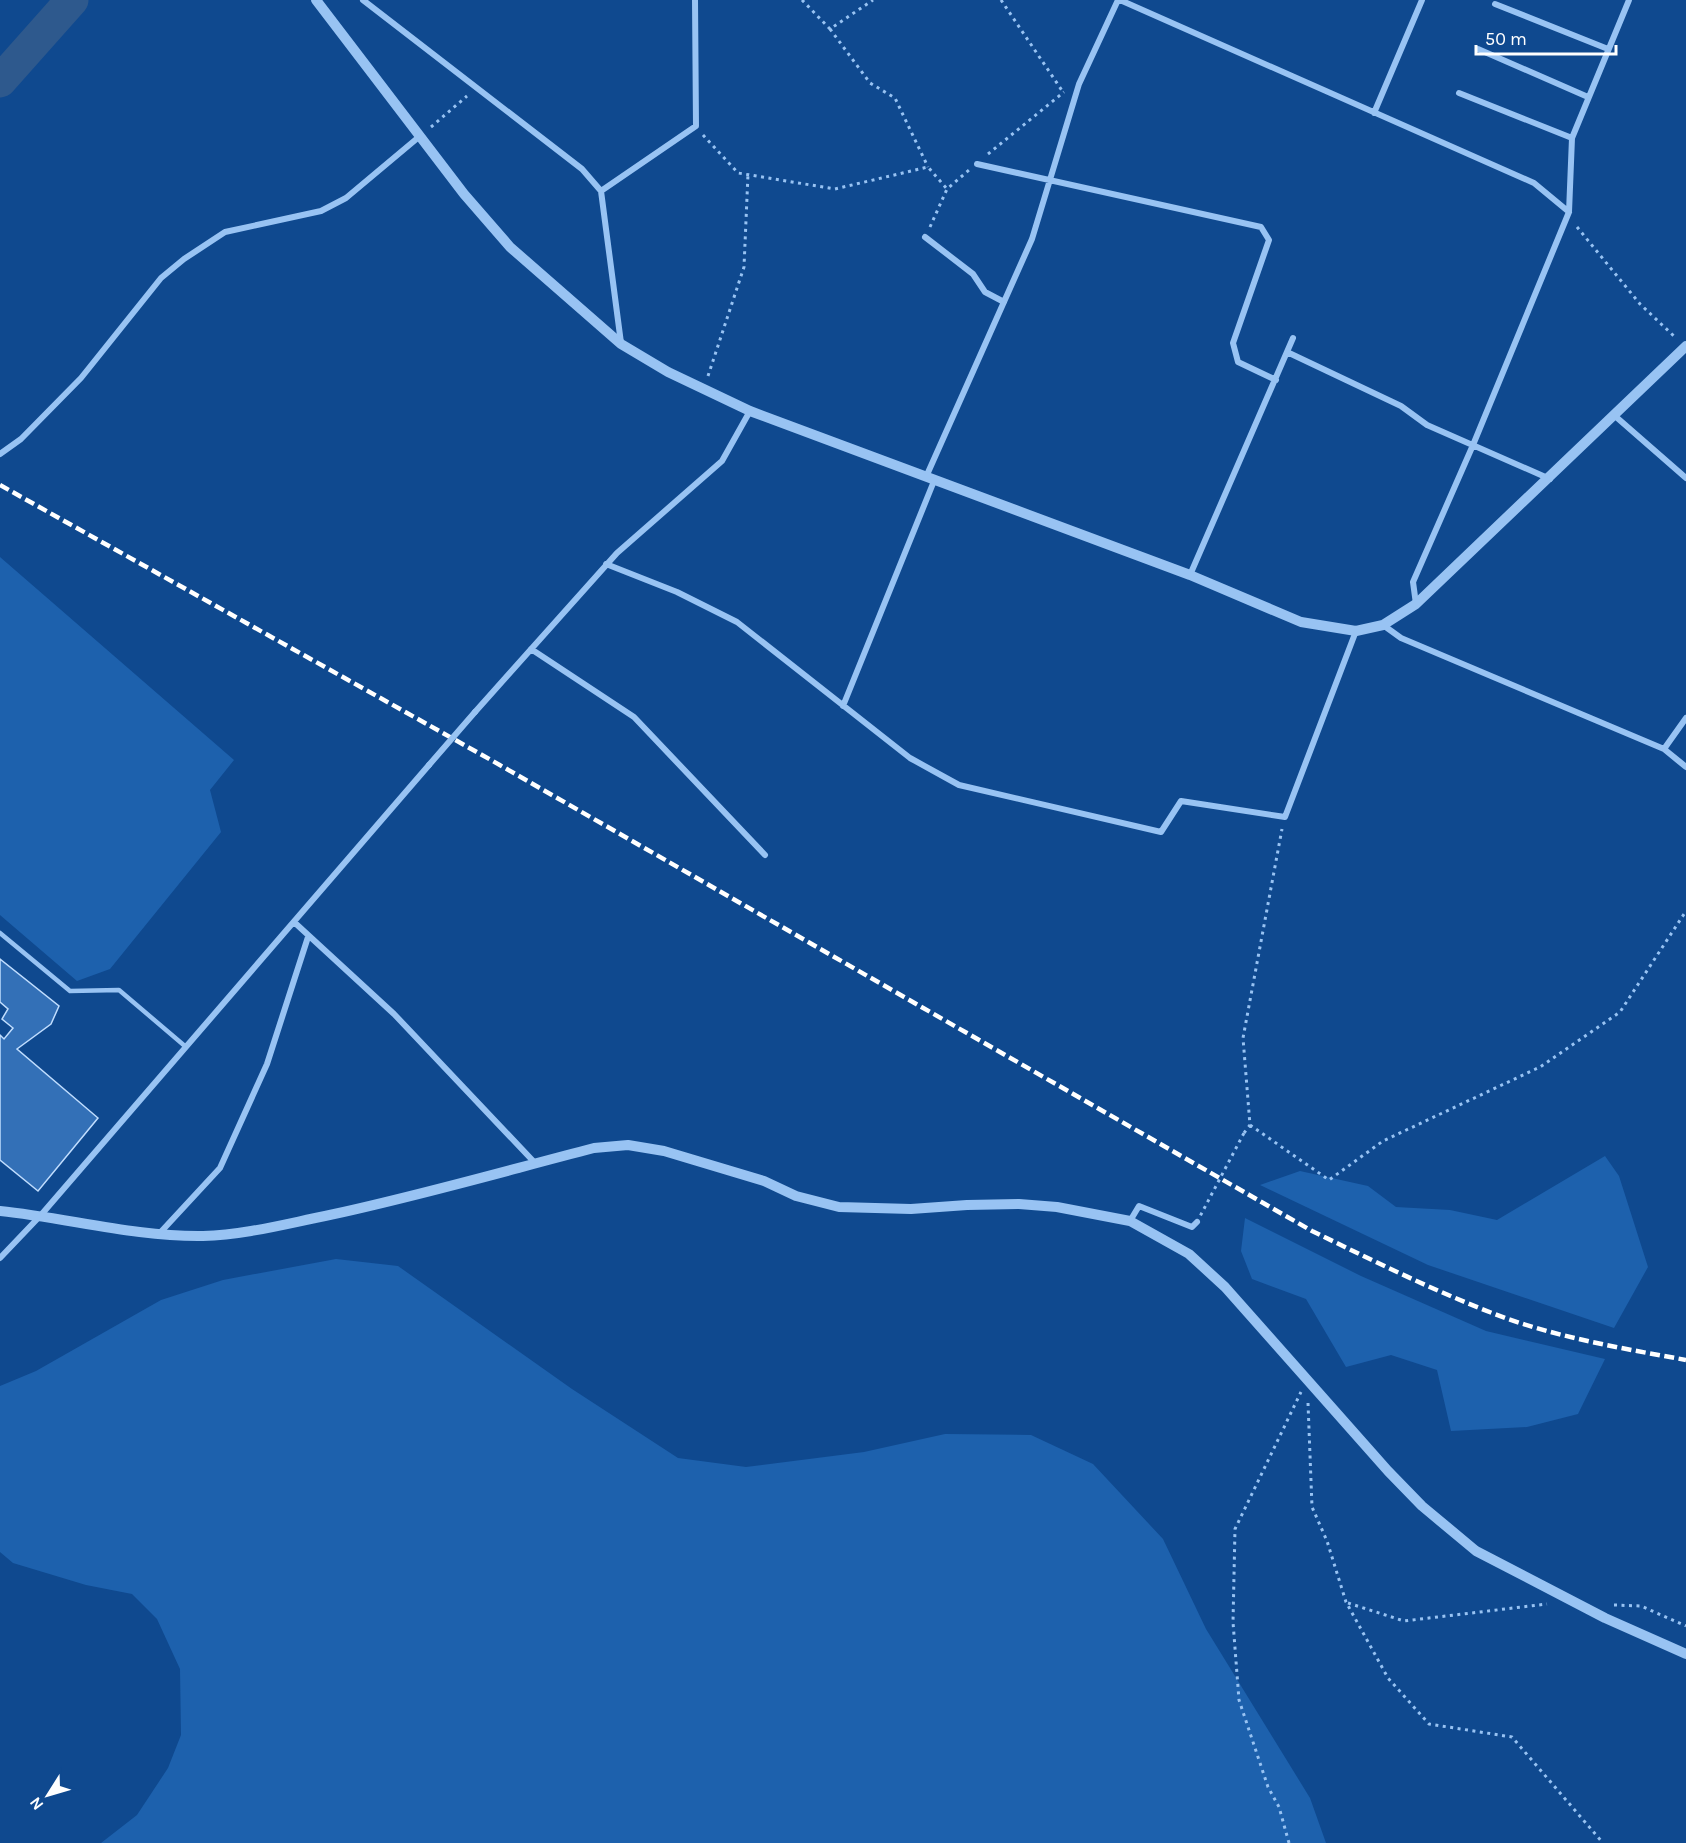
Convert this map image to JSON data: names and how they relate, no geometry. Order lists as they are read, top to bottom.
{
  "scale_bar": "50 m",
  "north": "bottom left"
}
